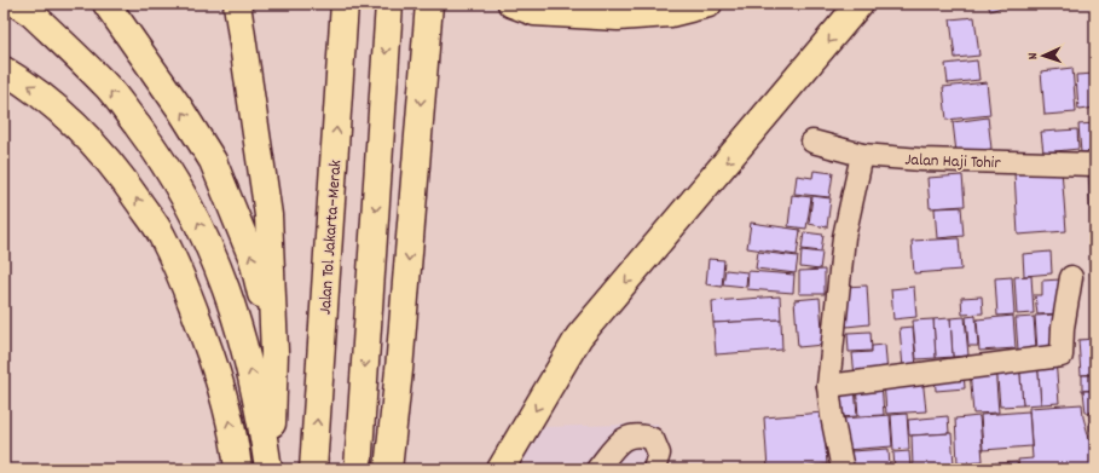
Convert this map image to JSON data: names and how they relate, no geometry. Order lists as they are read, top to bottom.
{
  "streets": {
    "highway": ["Jalan Tol Jakarta–Merak"],
    "street": ["Jalan Haji Tohir"]
  },
  "north": "left"
}
